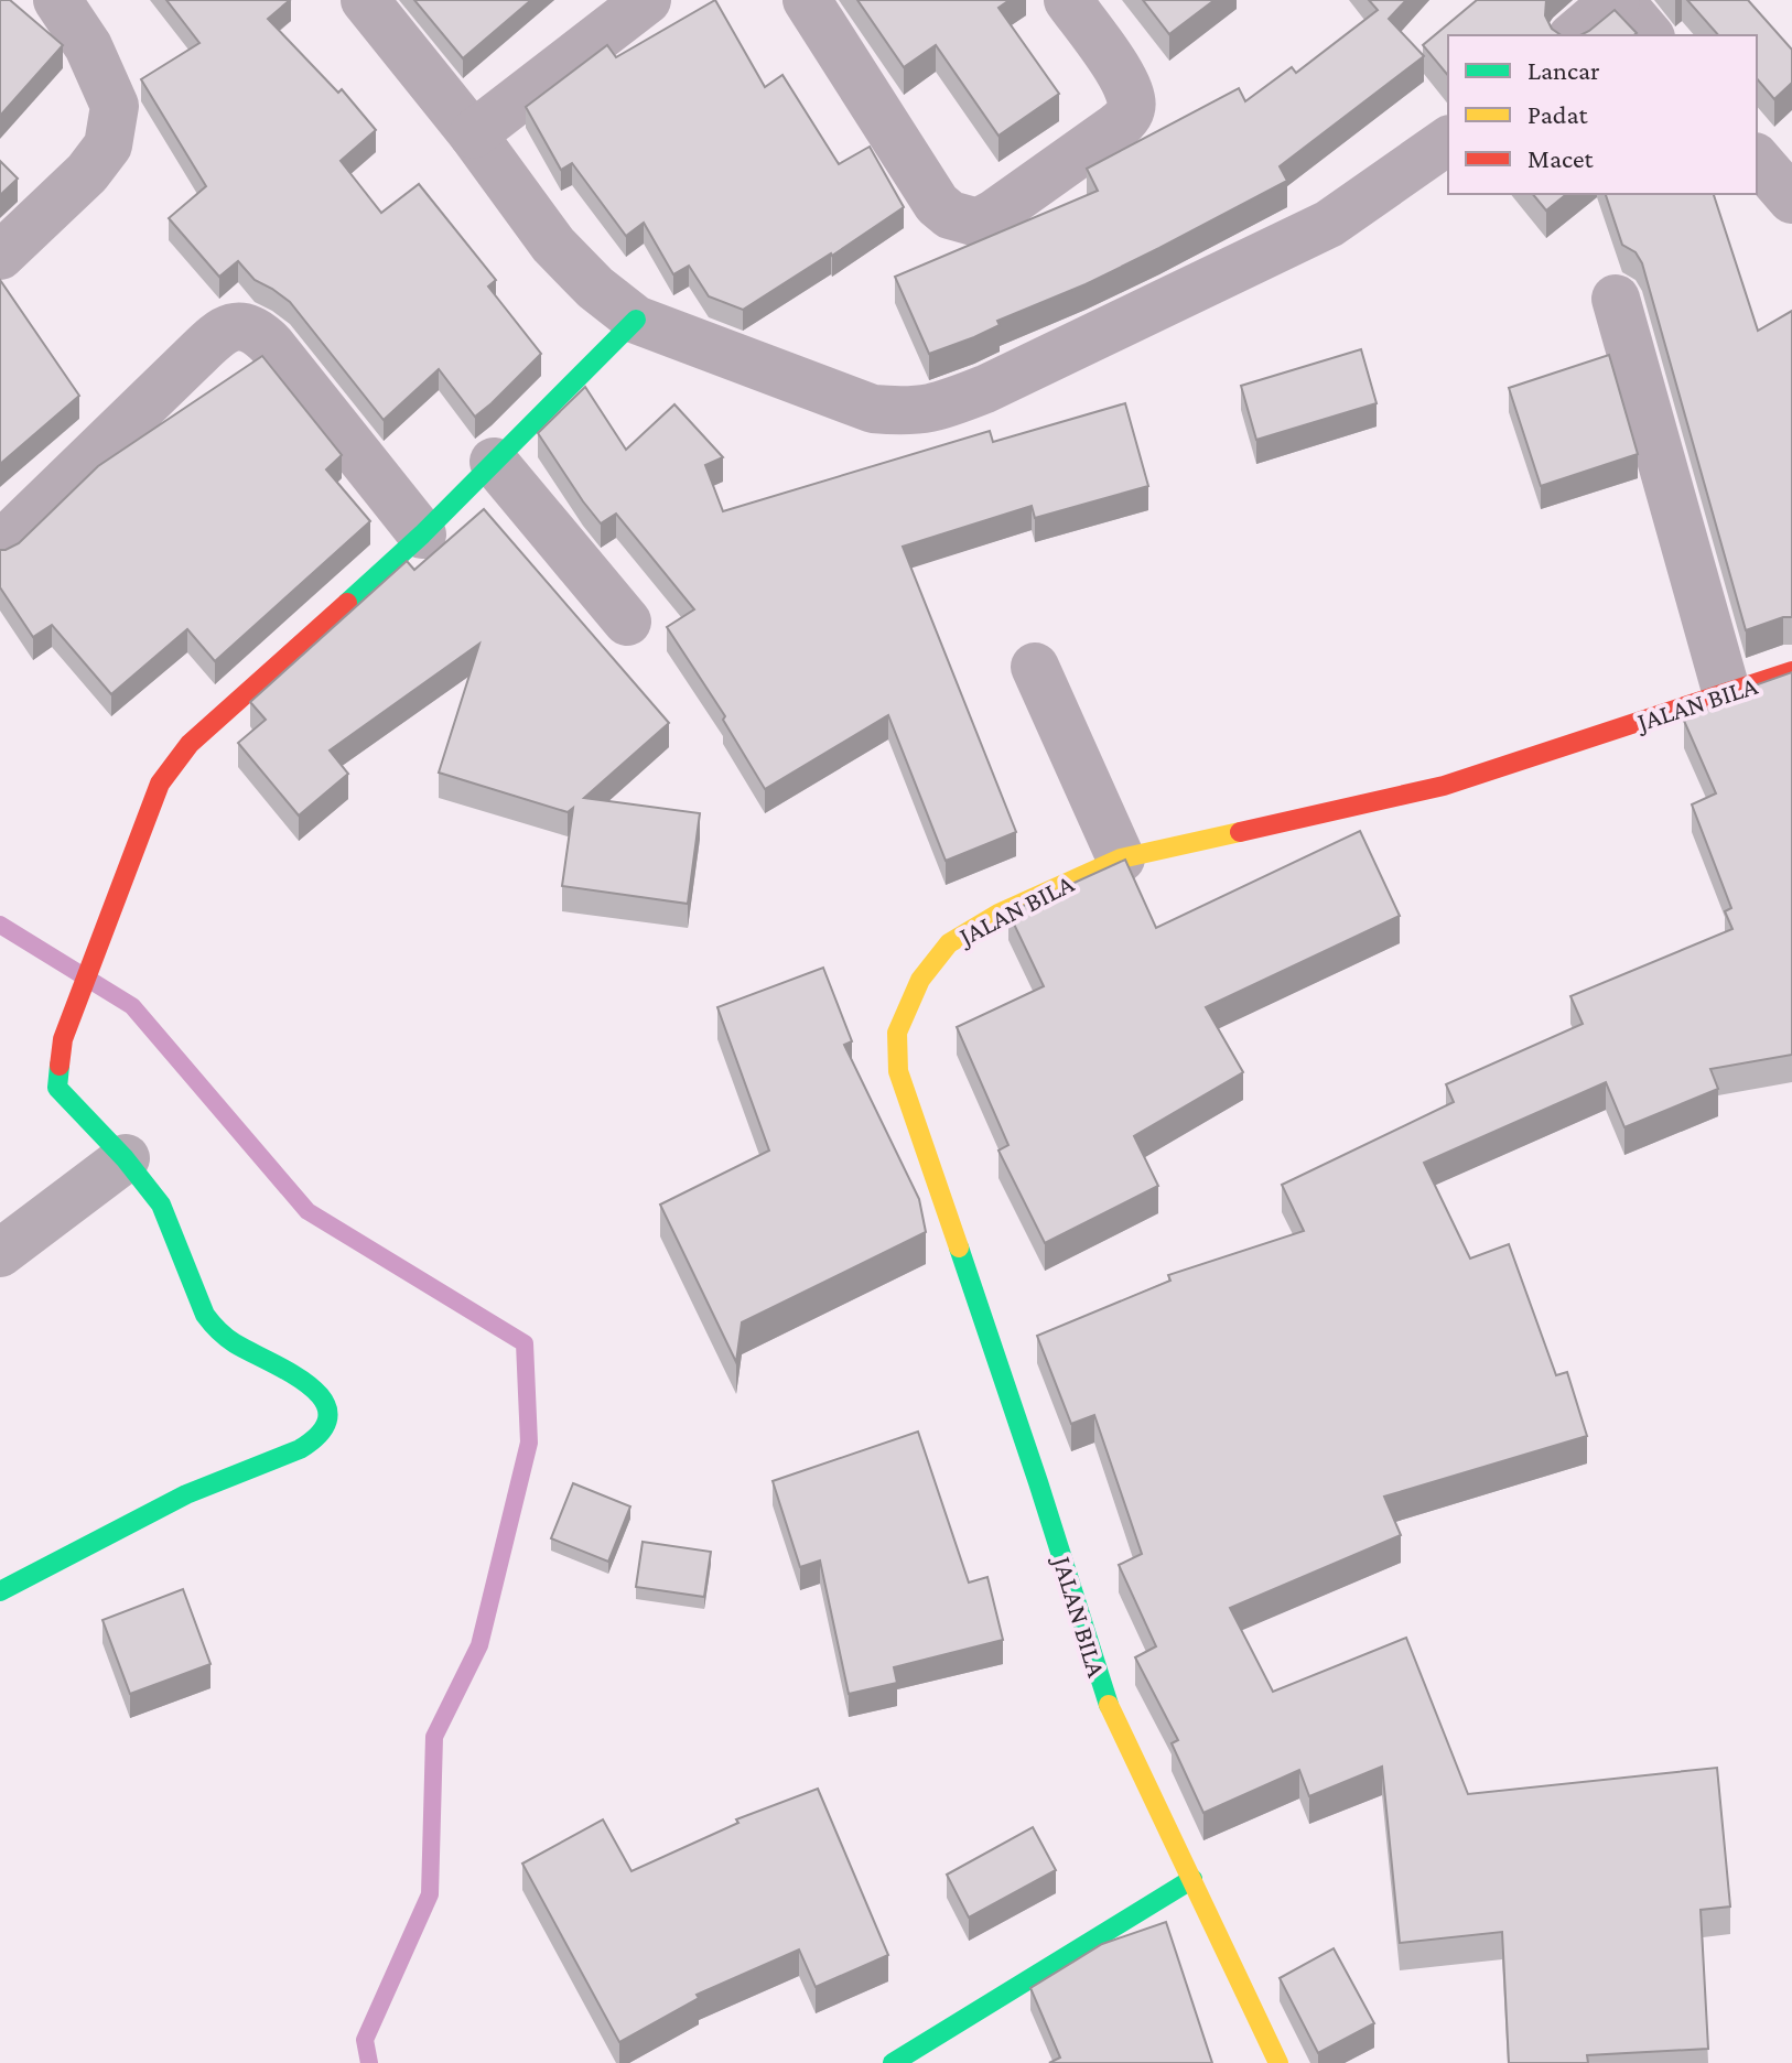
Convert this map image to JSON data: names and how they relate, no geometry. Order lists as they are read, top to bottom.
{
  "streets": {
    "street": ["JALAN BILA"]
  },
  "legend": ["Lancar", "Padat", "Macet"]
}
